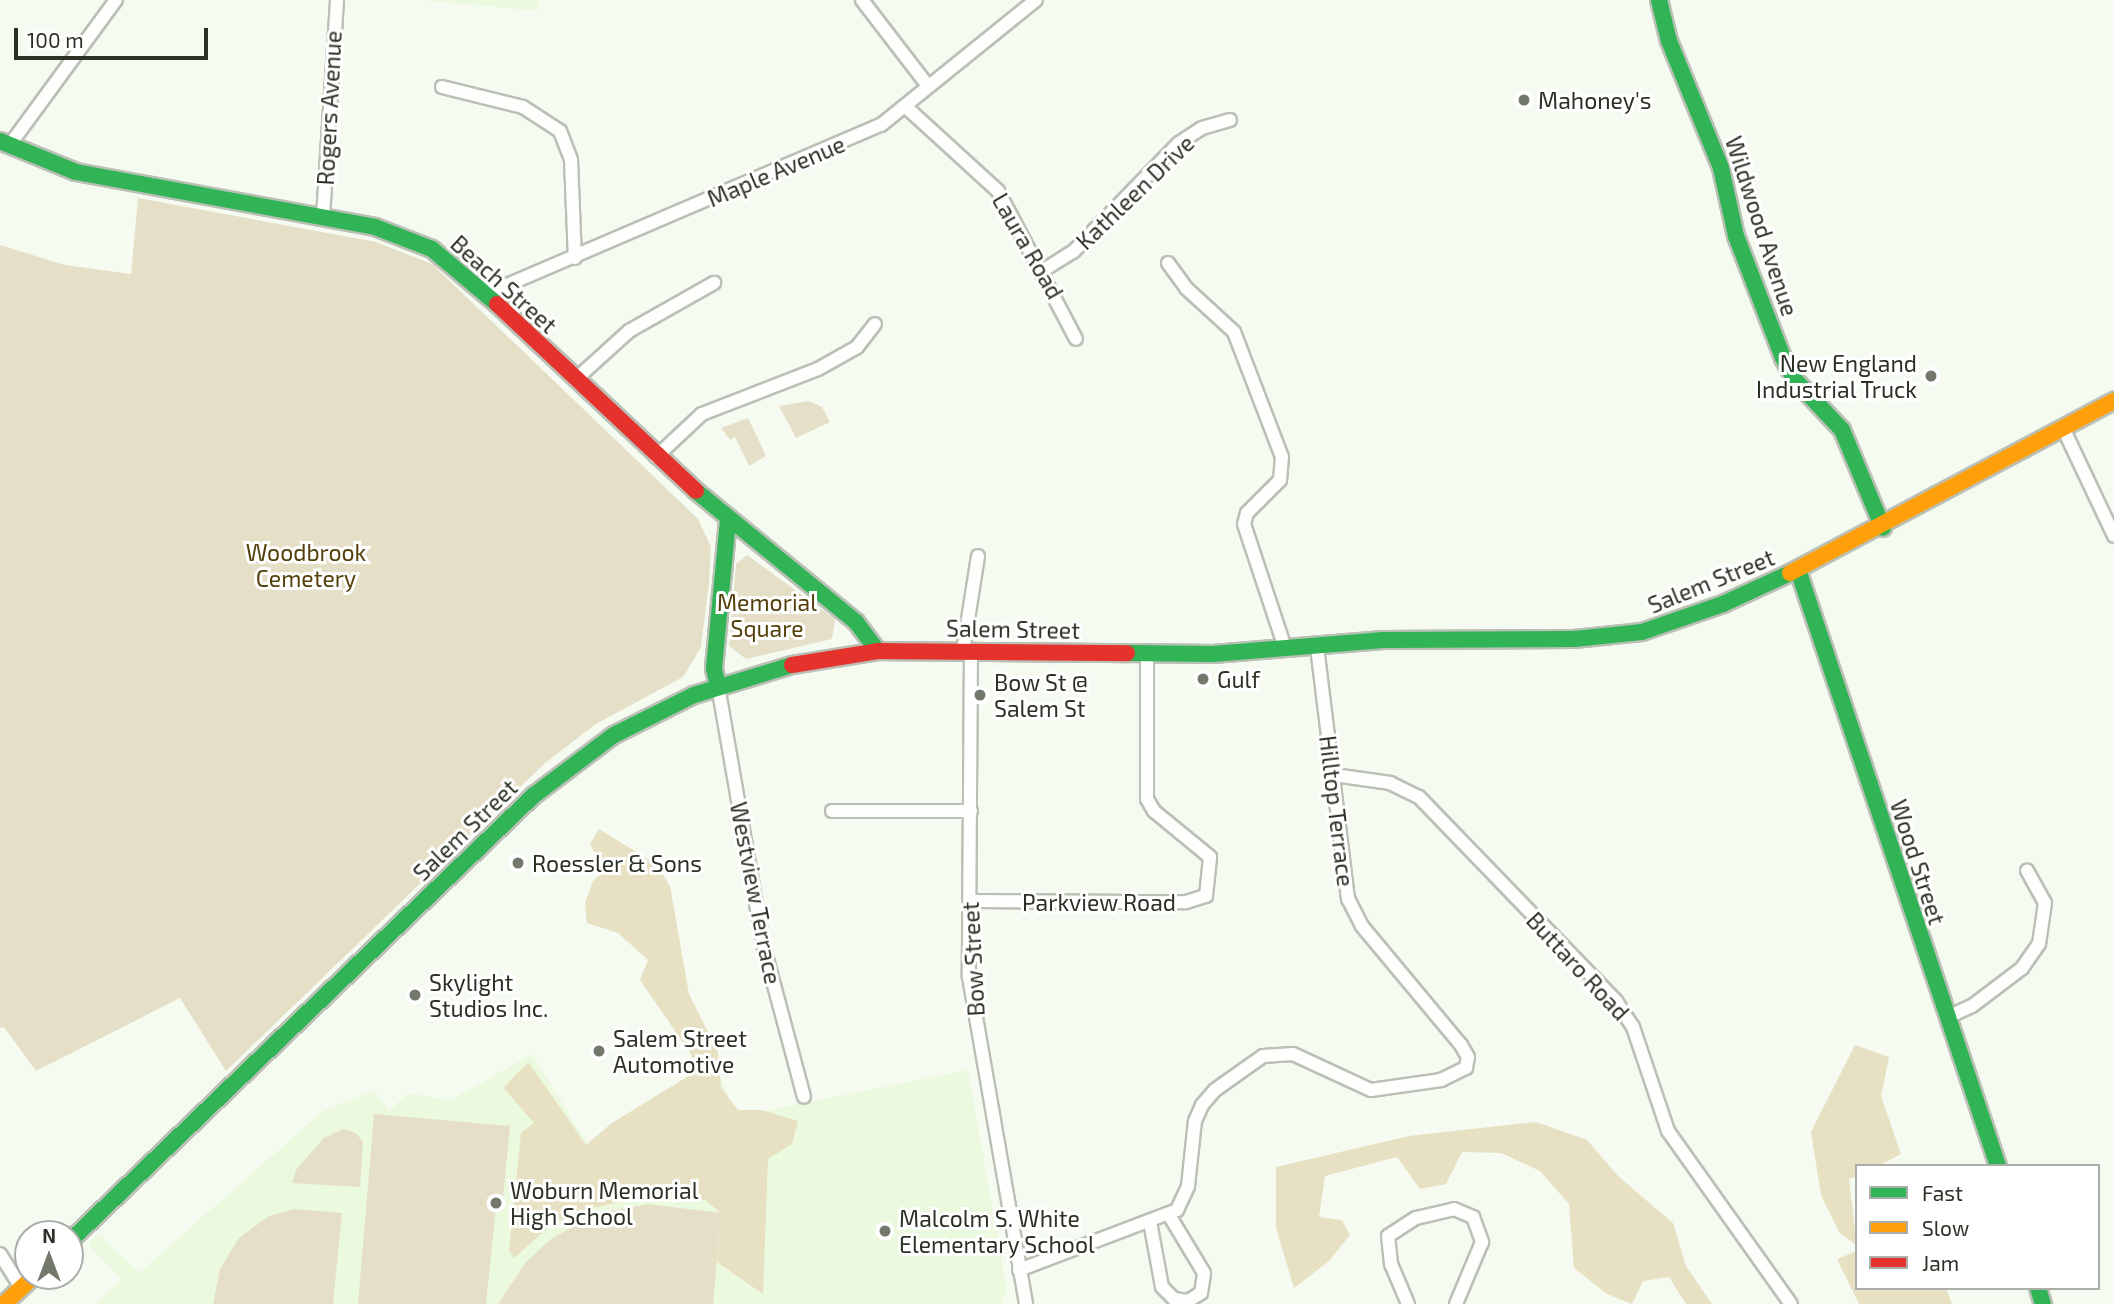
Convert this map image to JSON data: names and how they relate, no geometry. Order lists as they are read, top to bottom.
{
  "streets": {
    "street": [
      "Rogers Avenue",
      "Maple Avenue",
      "Kathleen Drive",
      "Wildwood Avenue",
      "Laura Road",
      "Beach Street",
      "Salem Street",
      "Hilltop Terrace",
      "Wood Street",
      "Westview Terrace",
      "Parkview Road",
      "Bow Street",
      "Buttaro Road"
    ]
  },
  "crossings": [
    ["Rogers Avenue", "Beach Street"],
    ["Maple Avenue", "Laura Road"],
    ["Maple Avenue", "Beach Street"],
    ["Kathleen Drive", "Laura Road"],
    ["Wildwood Avenue", "Salem Street"],
    ["Beach Street", "Salem Street"],
    ["Salem Street", "Hilltop Terrace"],
    ["Salem Street", "Wood Street"],
    ["Salem Street", "Westview Terrace"],
    ["Salem Street", "Parkview Road"],
    ["Salem Street", "Bow Street"],
    ["Hilltop Terrace", "Buttaro Road"],
    ["Parkview Road", "Bow Street"]
  ],
  "parks": ["Woodbrook Cemetery", "Memorial Square"],
  "places": [
    "Mahoney's",
    "New England Industrial Truck",
    "Gulf",
    "Bow St @ Salem St",
    "Roessler & Sons",
    "Skylight Studios Inc.",
    "Salem Street Automotive",
    "Woburn Memorial High School",
    "Malcolm S. White Elementary School"
  ],
  "legend": ["Fast", "Slow", "Jam"],
  "scale_bar": "100 m",
  "north": "top"
}
